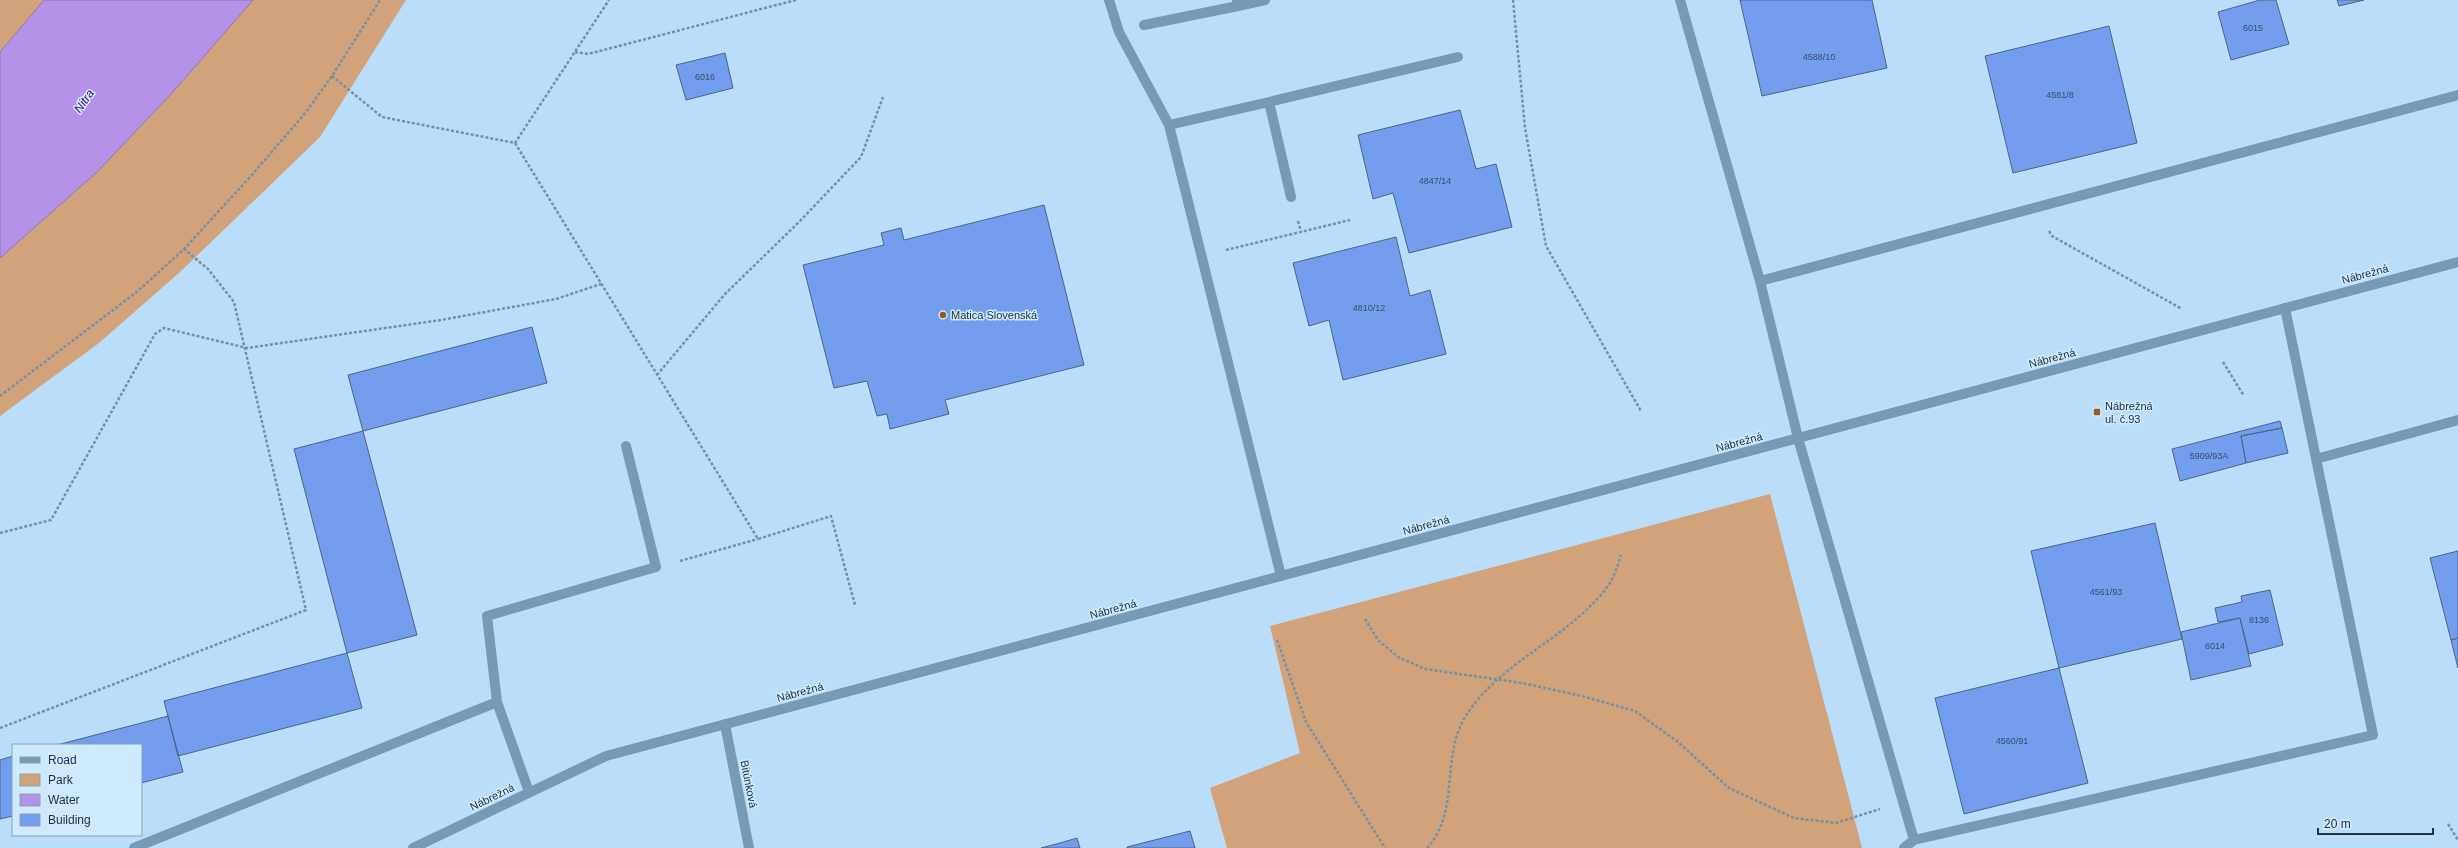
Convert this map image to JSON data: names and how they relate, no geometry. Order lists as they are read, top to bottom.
{
  "streets": {
    "street": ["Nábrežná", "Bitúnková"]
  },
  "crossings": [
    ["Nábrežná", "Bitúnková"]
  ],
  "water": ["Nitra"],
  "places": {
    "other": ["Matica Slovenská"],
    "transit": ["Nábrežná ul. č.93"]
  },
  "house_numbers": [
    "6015",
    "4588/10",
    "6016",
    "4581/8",
    "4847/14",
    "4810/12",
    "5909/93A",
    "4561/93",
    "8136",
    "6014",
    "4560/91"
  ],
  "legend": [
    "Road",
    "Park",
    "Water",
    "Building"
  ],
  "scale_bar": "20 m"
}
